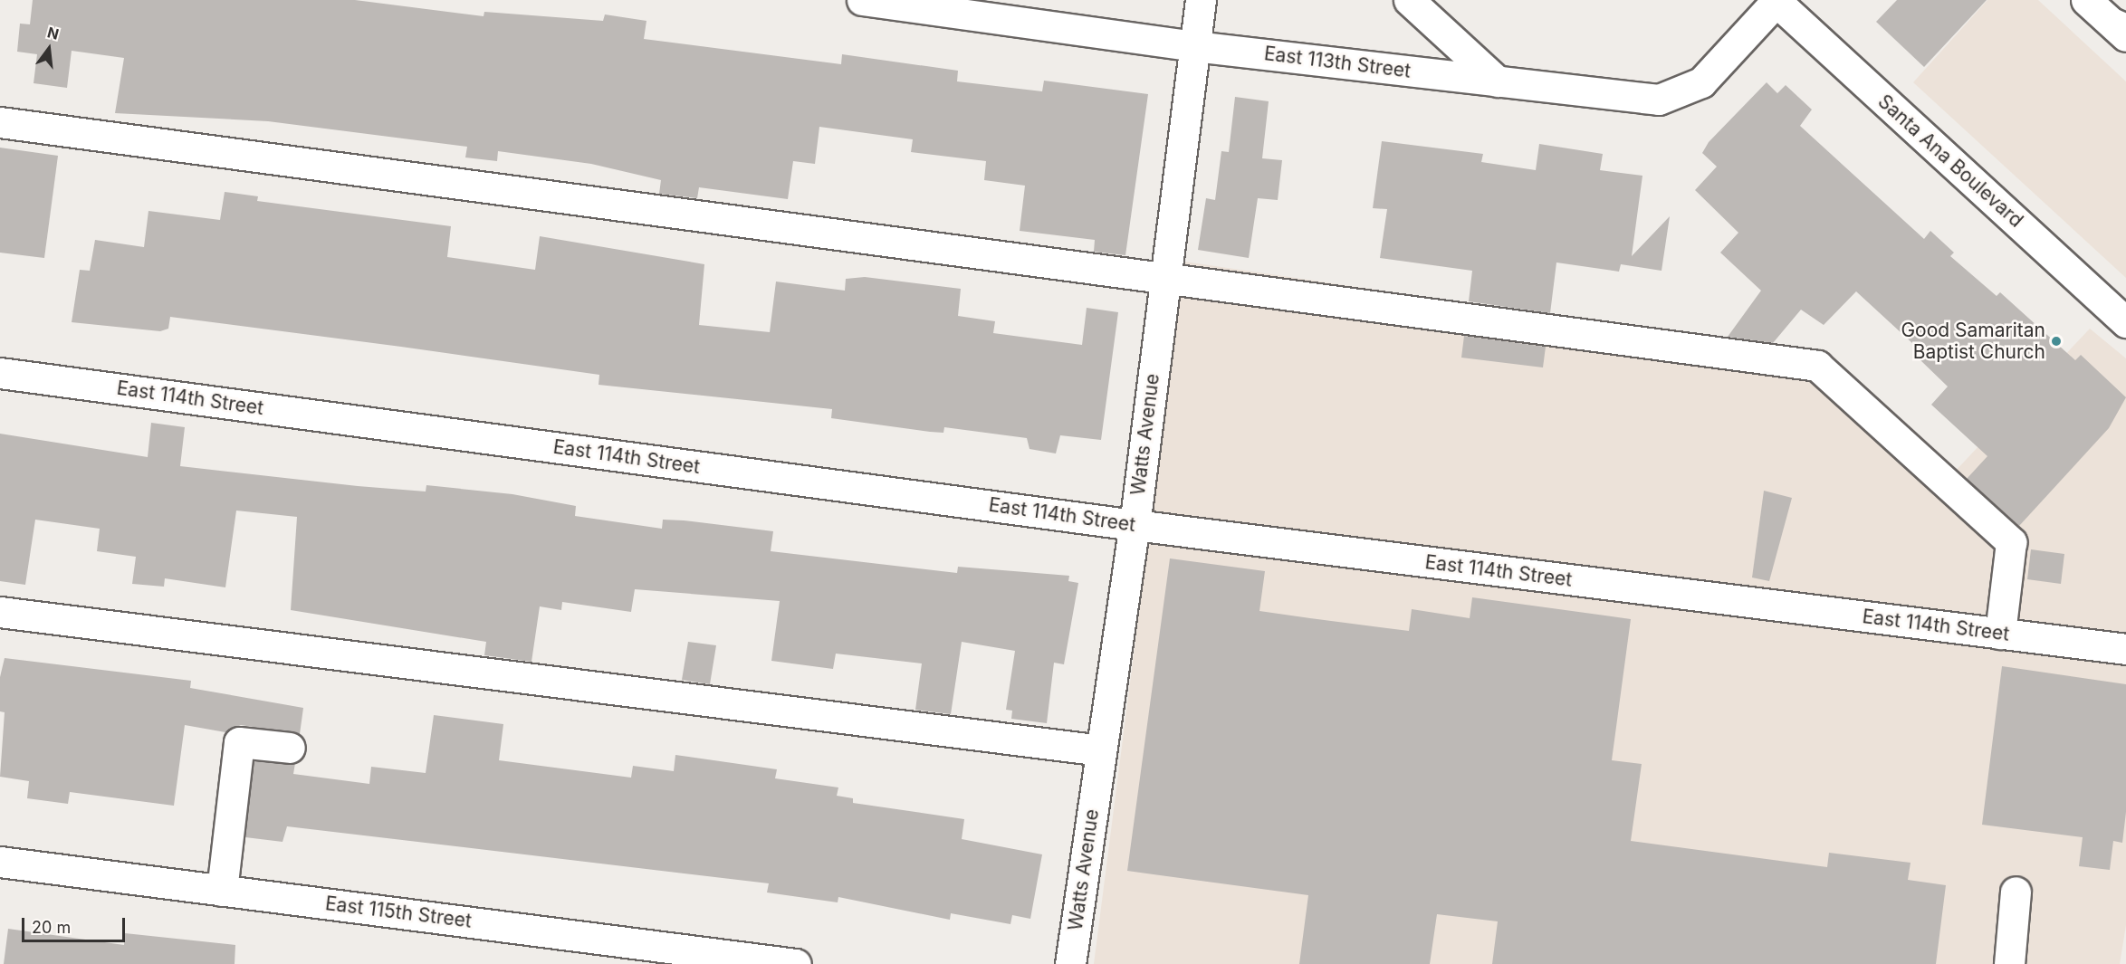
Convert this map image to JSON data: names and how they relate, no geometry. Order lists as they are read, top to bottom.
{
  "streets": {
    "street": [
      "East 113th Street",
      "Santa Ana Boulevard",
      "East 114th Street",
      "Watts Avenue",
      "East 115th Street"
    ]
  },
  "crossings": [
    ["East 113th Street", "Santa Ana Boulevard"],
    ["East 113th Street", "Watts Avenue"],
    ["East 114th Street", "Watts Avenue"]
  ],
  "places": ["Good Samaritan Baptist Church"],
  "scale_bar": "20 m",
  "north": "top"
}
